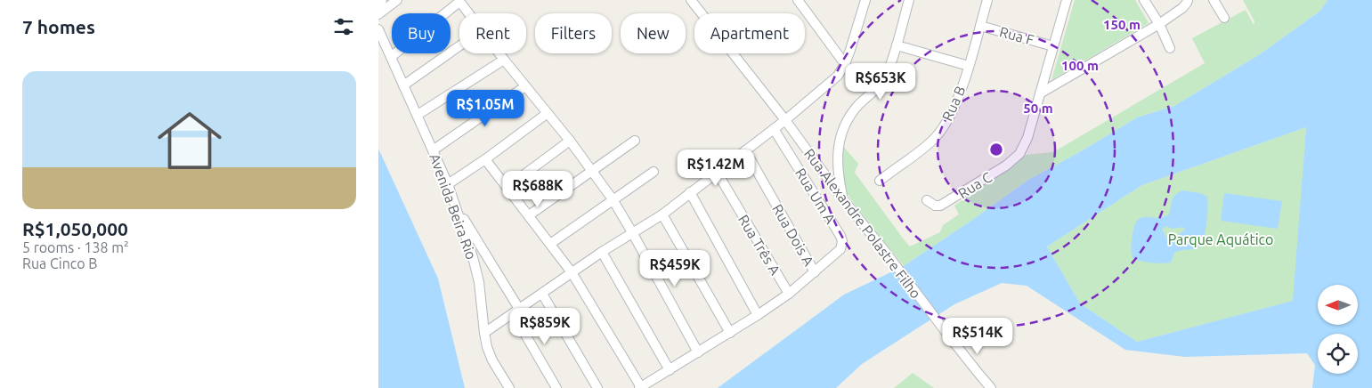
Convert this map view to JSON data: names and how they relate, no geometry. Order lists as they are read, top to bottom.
{
  "streets": {
    "street": [
      "Rua F",
      "Rua B",
      "Rua C",
      "Rua Um A",
      "Avenida Beira Rio",
      "Rua Alexandre Polastre Filho",
      "Rua Dois A",
      "Rua Três A"
    ]
  },
  "crossings": [
    ["Rua F", "Rua B"],
    ["Rua F", "Rua C"],
    ["Rua Um A", "Rua Dois A"]
  ],
  "parks": ["Parque Aquático"],
  "north": "left",
  "page": {
    "heading": "7 homes",
    "chip": [
      "Buy",
      "Rent",
      "Filters",
      "New",
      "Apartment"
    ],
    "list": [
      {
        "name": "R$1,050,000",
        "note": "5 rooms · 138 m² · Rua Cinco B"
      }
    ],
    "price": [
      "R$653K",
      "R$1.05M",
      "R$1.42M",
      "R$688K",
      "R$459K",
      "R$859K",
      "R$514K"
    ]
  },
  "rings": ["150 m", "100 m", "50 m"]
}
